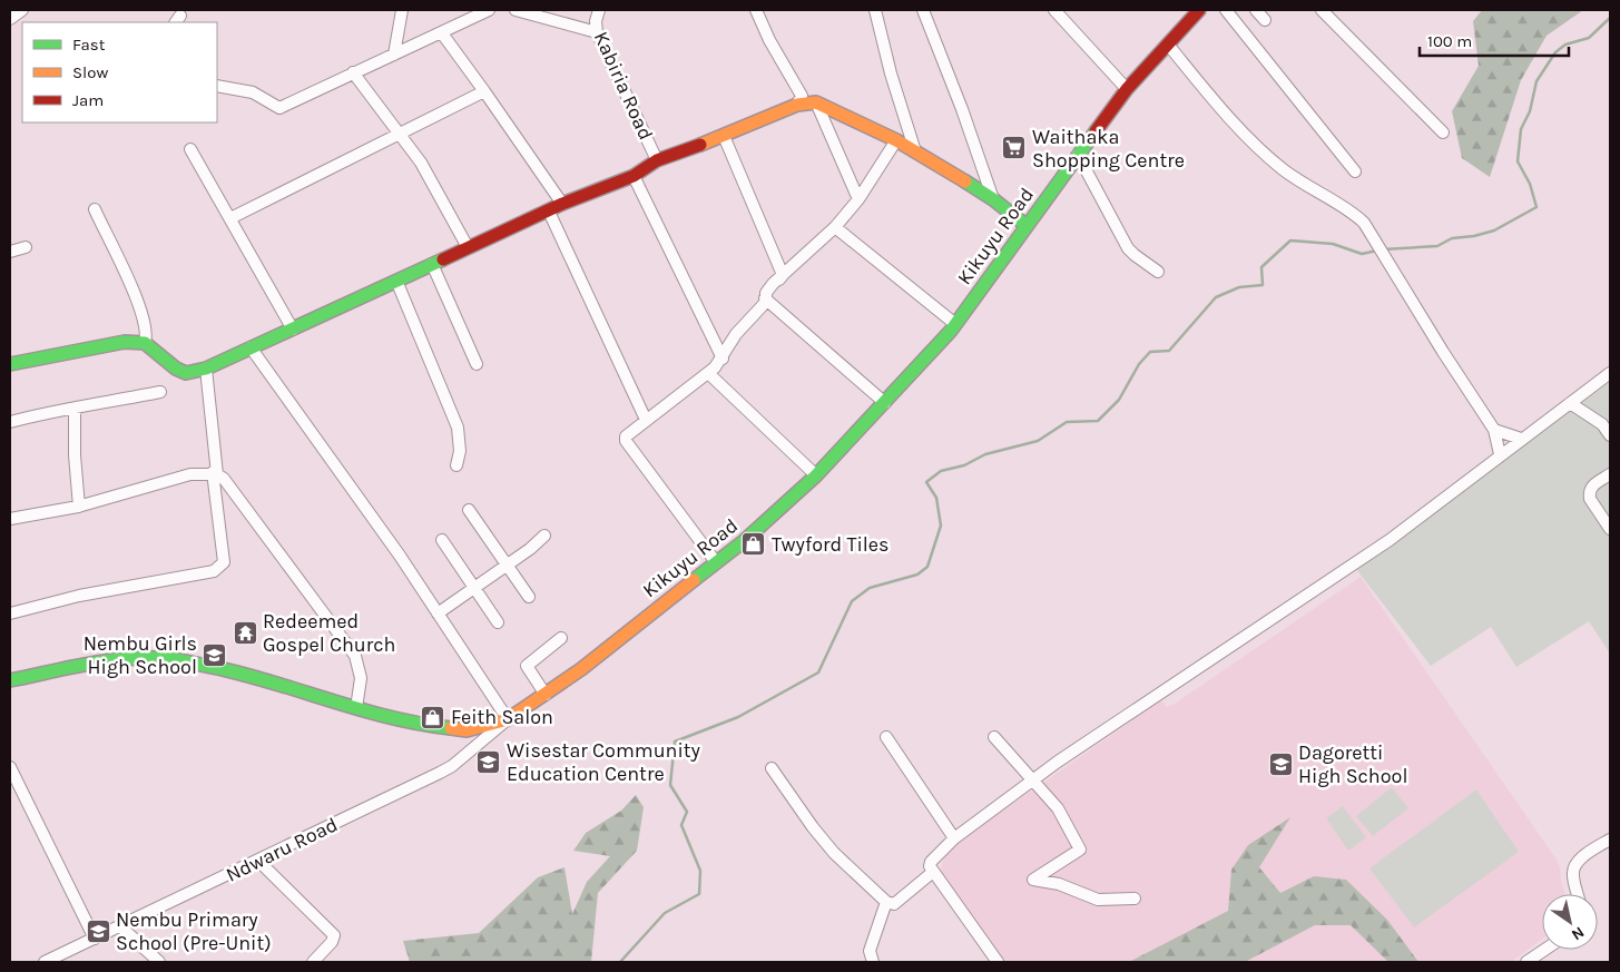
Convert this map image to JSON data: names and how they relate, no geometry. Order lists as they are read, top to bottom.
{
  "streets": {
    "main road": ["Kikuyu Road"],
    "street": ["Kabiria Road", "Ndwaru Road"]
  },
  "crossings": [
    ["Kikuyu Road", "Ndwaru Road"]
  ],
  "places": {
    "supermarket": ["Waithaka Shopping Centre"],
    "shop": ["Twyford Tiles", "Feith Salon"],
    "temple": ["Redeemed Gospel Church"],
    "school or university": [
      "Nembu Girls High School",
      "Wisestar Community Education Centre",
      "Dagoretti High School",
      "Nembu Primary School (Pre-Unit)"
    ]
  },
  "legend": ["Fast", "Slow", "Jam"],
  "scale_bar": "100 m",
  "north": "bottom right"
}
